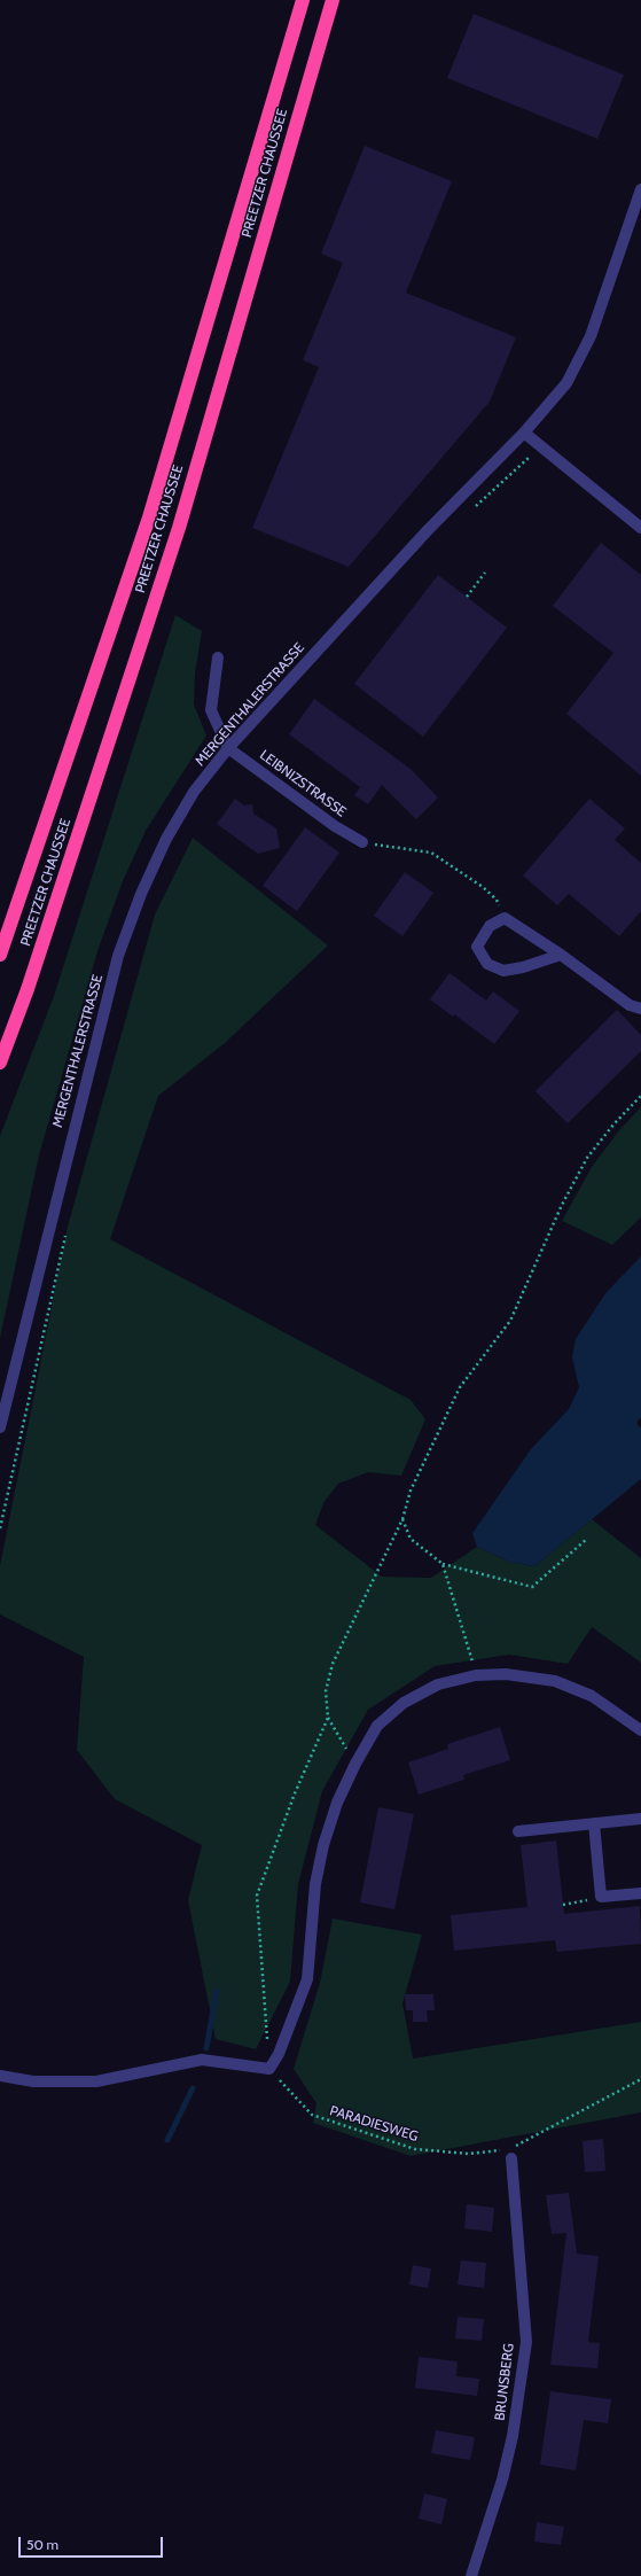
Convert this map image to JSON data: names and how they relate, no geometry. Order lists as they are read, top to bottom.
{
  "streets": {
    "highway": ["PREETZER CHAUSSEE"],
    "street": ["MERGENTHALERSTRASSE", "LEIBNIZSTRASSE", "BRUNSBERG"],
    "path": ["PARADIESWEG"]
  },
  "crossings": [
    ["MERGENTHALERSTRASSE", "LEIBNIZSTRASSE"]
  ],
  "scale_bar": "50 m"
}
